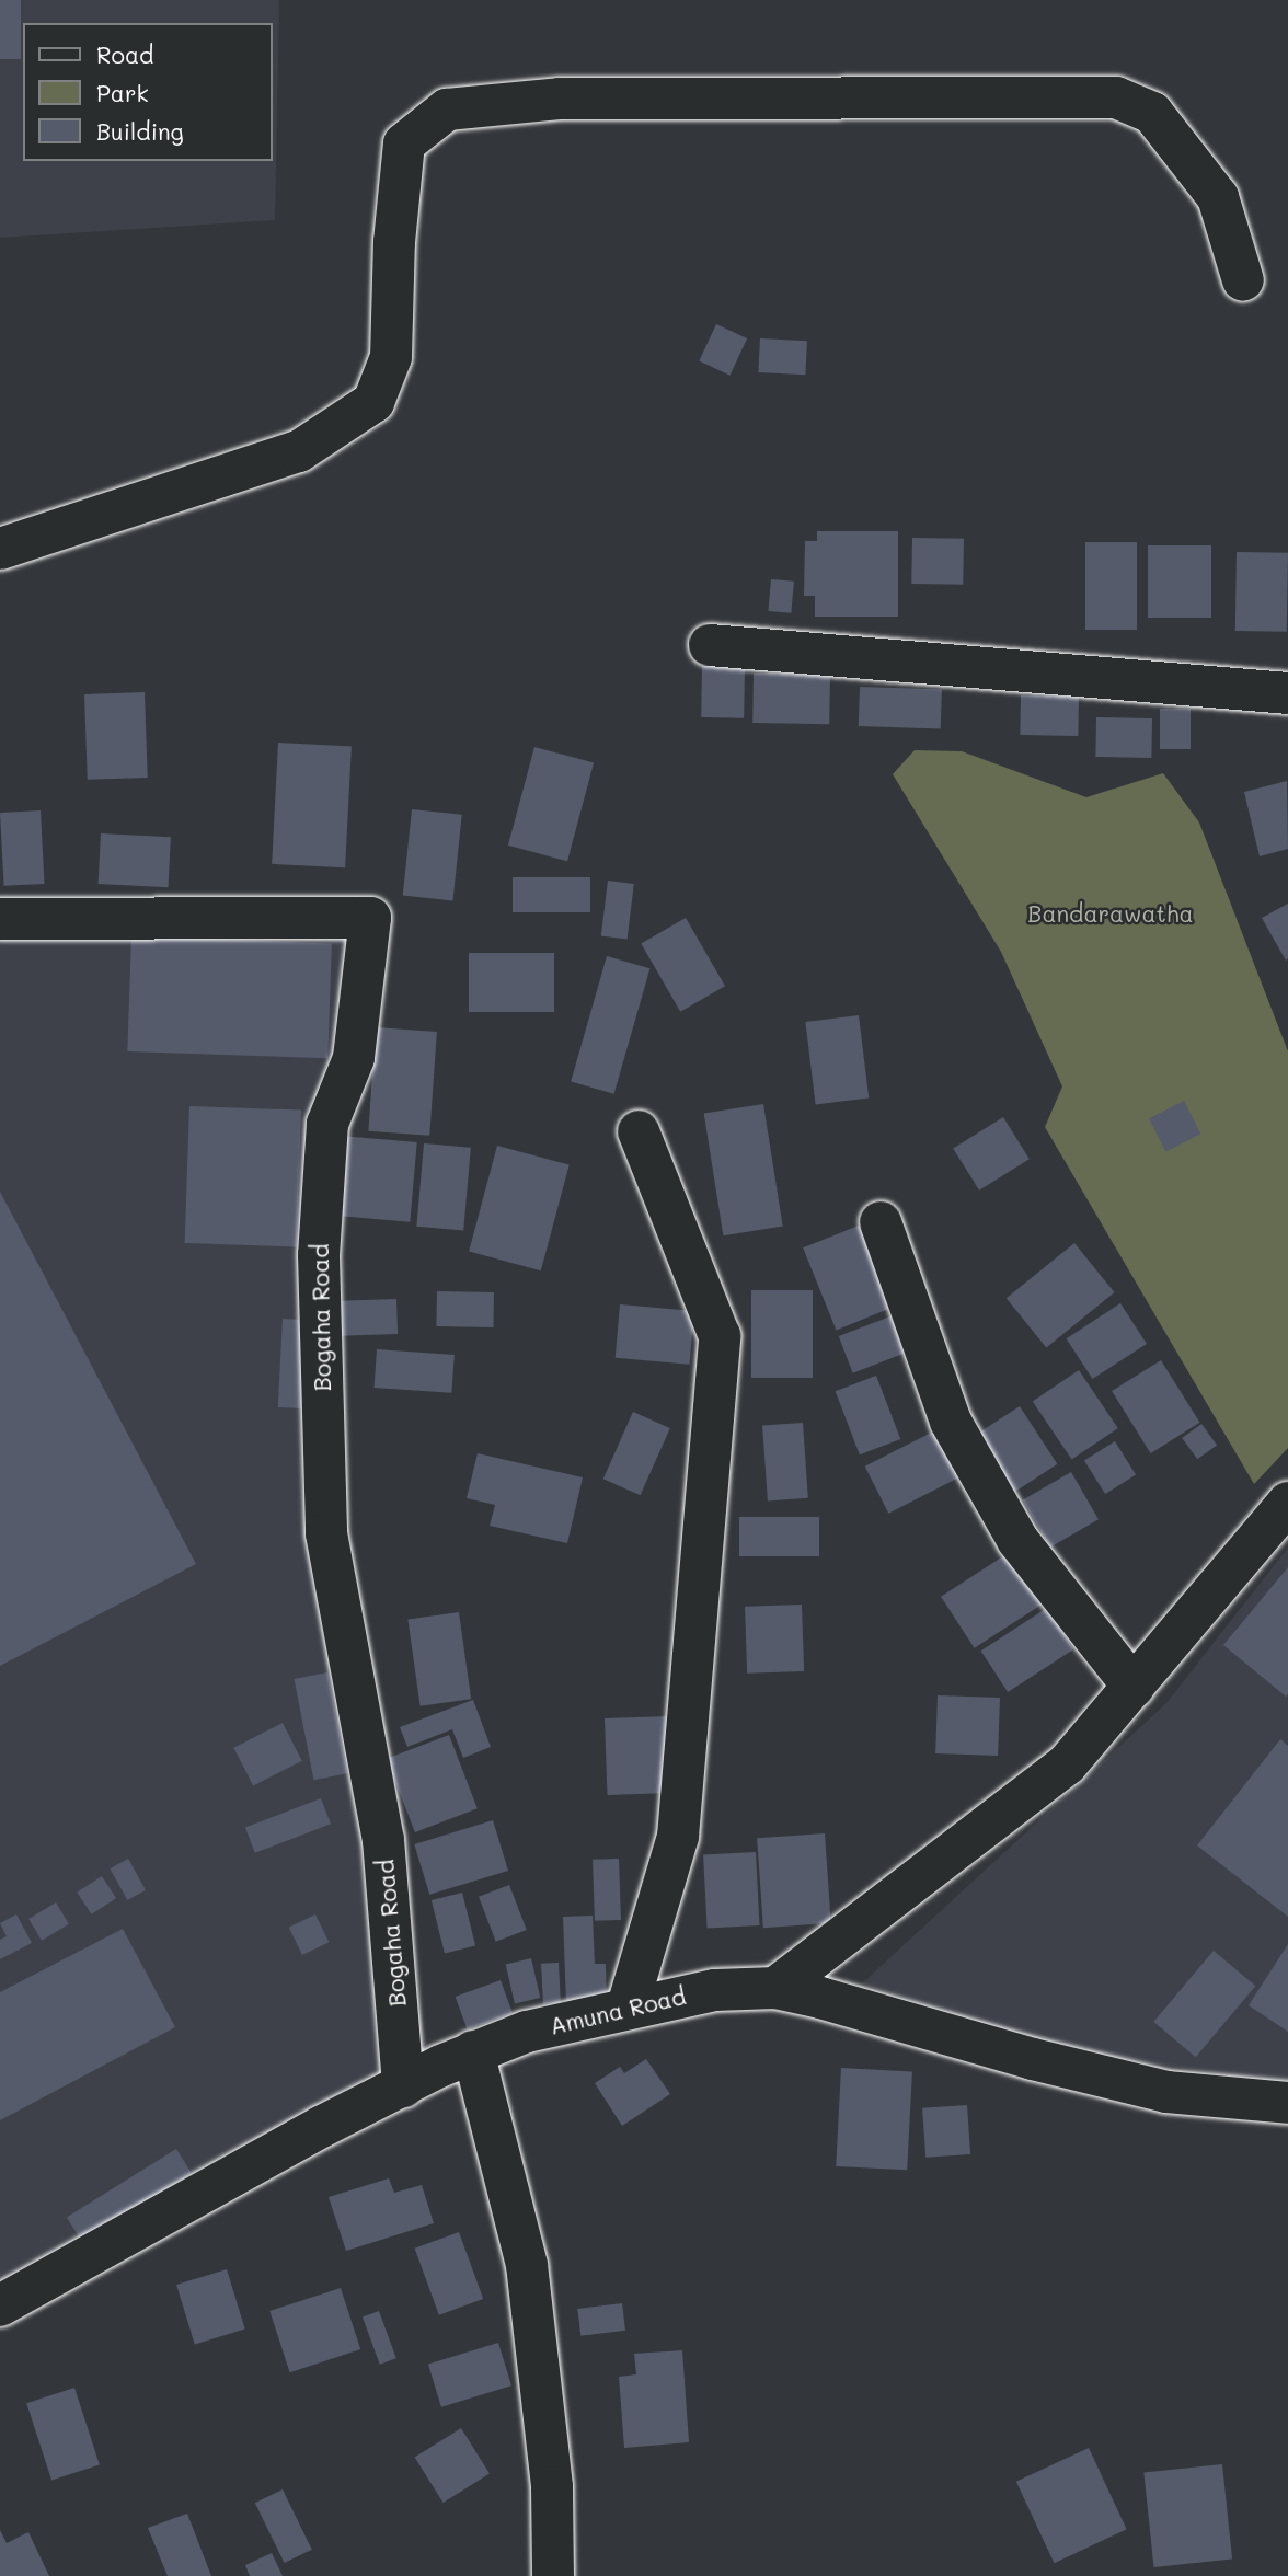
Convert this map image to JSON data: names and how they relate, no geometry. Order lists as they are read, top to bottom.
{
  "streets": {
    "street": ["Bogaha Road", "Amuna Road"]
  },
  "crossings": [
    ["Bogaha Road", "Amuna Road"]
  ],
  "parks": ["Bandarawatha"],
  "legend": ["Road", "Park", "Building"]
}
